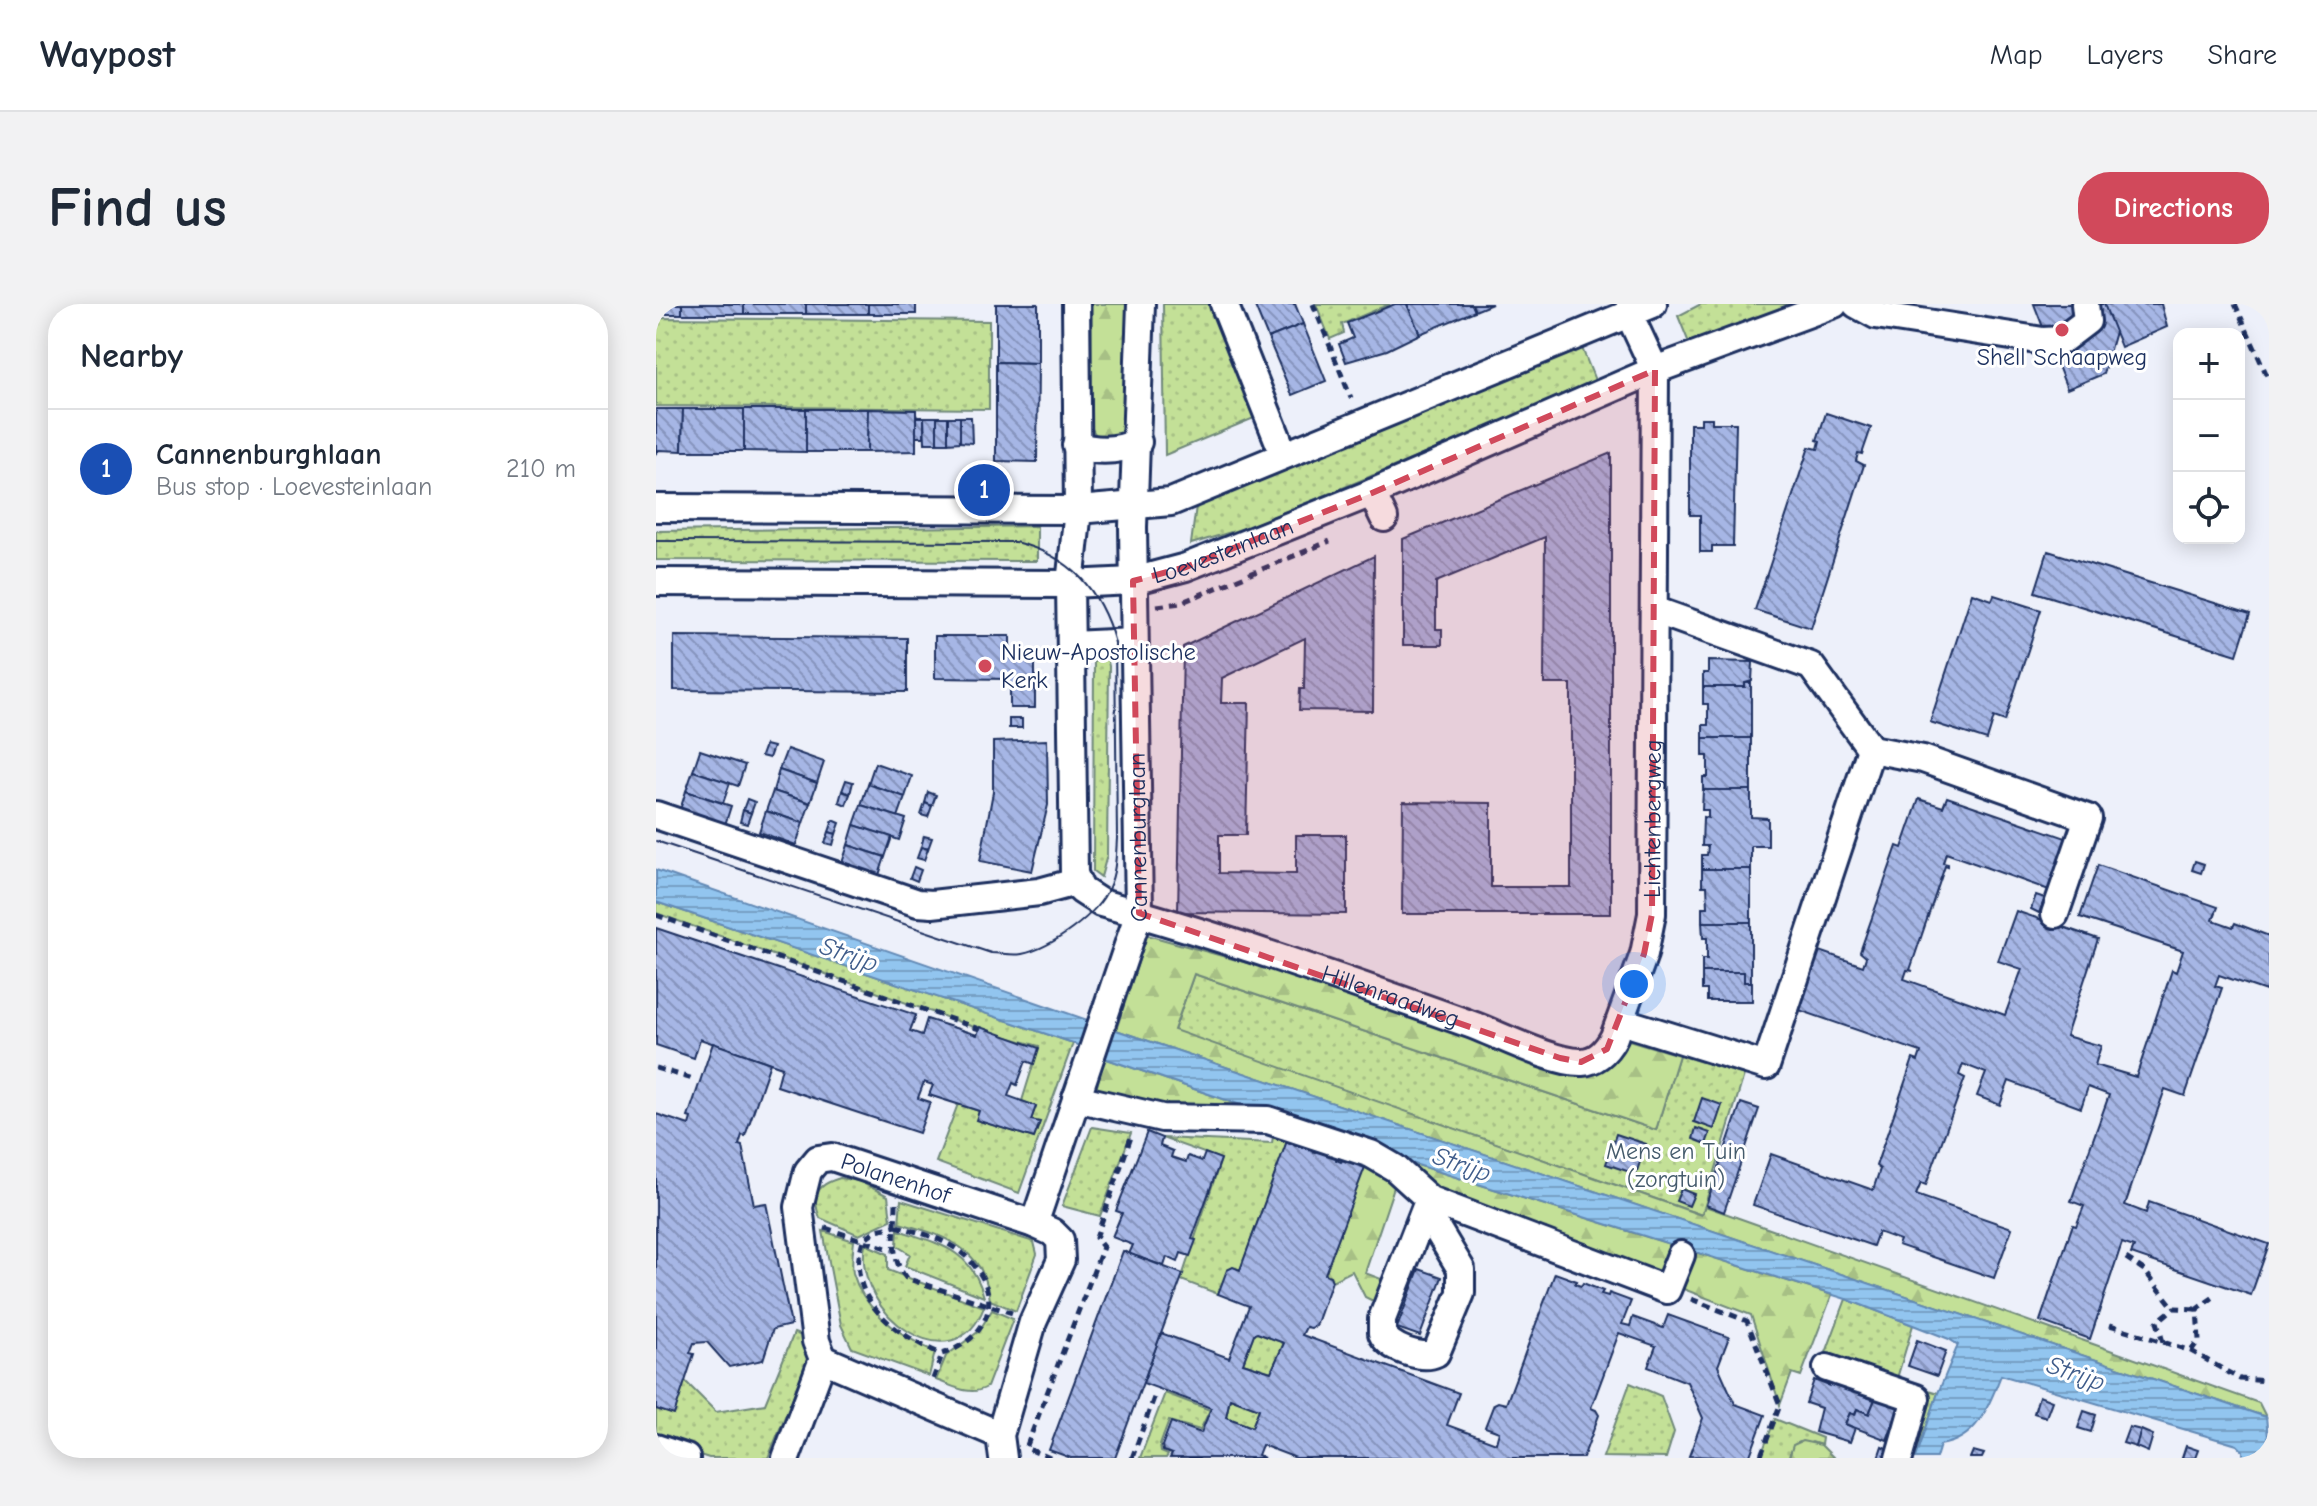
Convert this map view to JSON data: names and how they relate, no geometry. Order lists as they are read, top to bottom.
{
  "streets": {
    "street": [
      "Loevesteinlaan",
      "Lichtenbergweg",
      "Cannenburglaan",
      "Hillenraadweg",
      "Polanenhof"
    ]
  },
  "crossings": [
    ["Loevesteinlaan", "Lichtenbergweg"],
    ["Loevesteinlaan", "Cannenburglaan"],
    ["Lichtenbergweg", "Hillenraadweg"],
    ["Cannenburglaan", "Hillenraadweg"]
  ],
  "water": ["Strijp"],
  "parks": ["Mens en Tuin (zorgtuin)"],
  "places": ["Shell Schaapweg", "Nieuw-Apostolische Kerk"],
  "page": {
    "header": "Waypost",
    "nav": ["Map", "Layers", "Share"],
    "buttons": "Directions",
    "title": "Find us",
    "heading": "Nearby",
    "map_buttons": ["+", "−"],
    "list": [
      {
        "mark": "1",
        "name": "Cannenburghlaan",
        "note": "Bus stop · Loevesteinlaan",
        "value": "210 m"
      }
    ],
    "pins": "1"
  }
}
